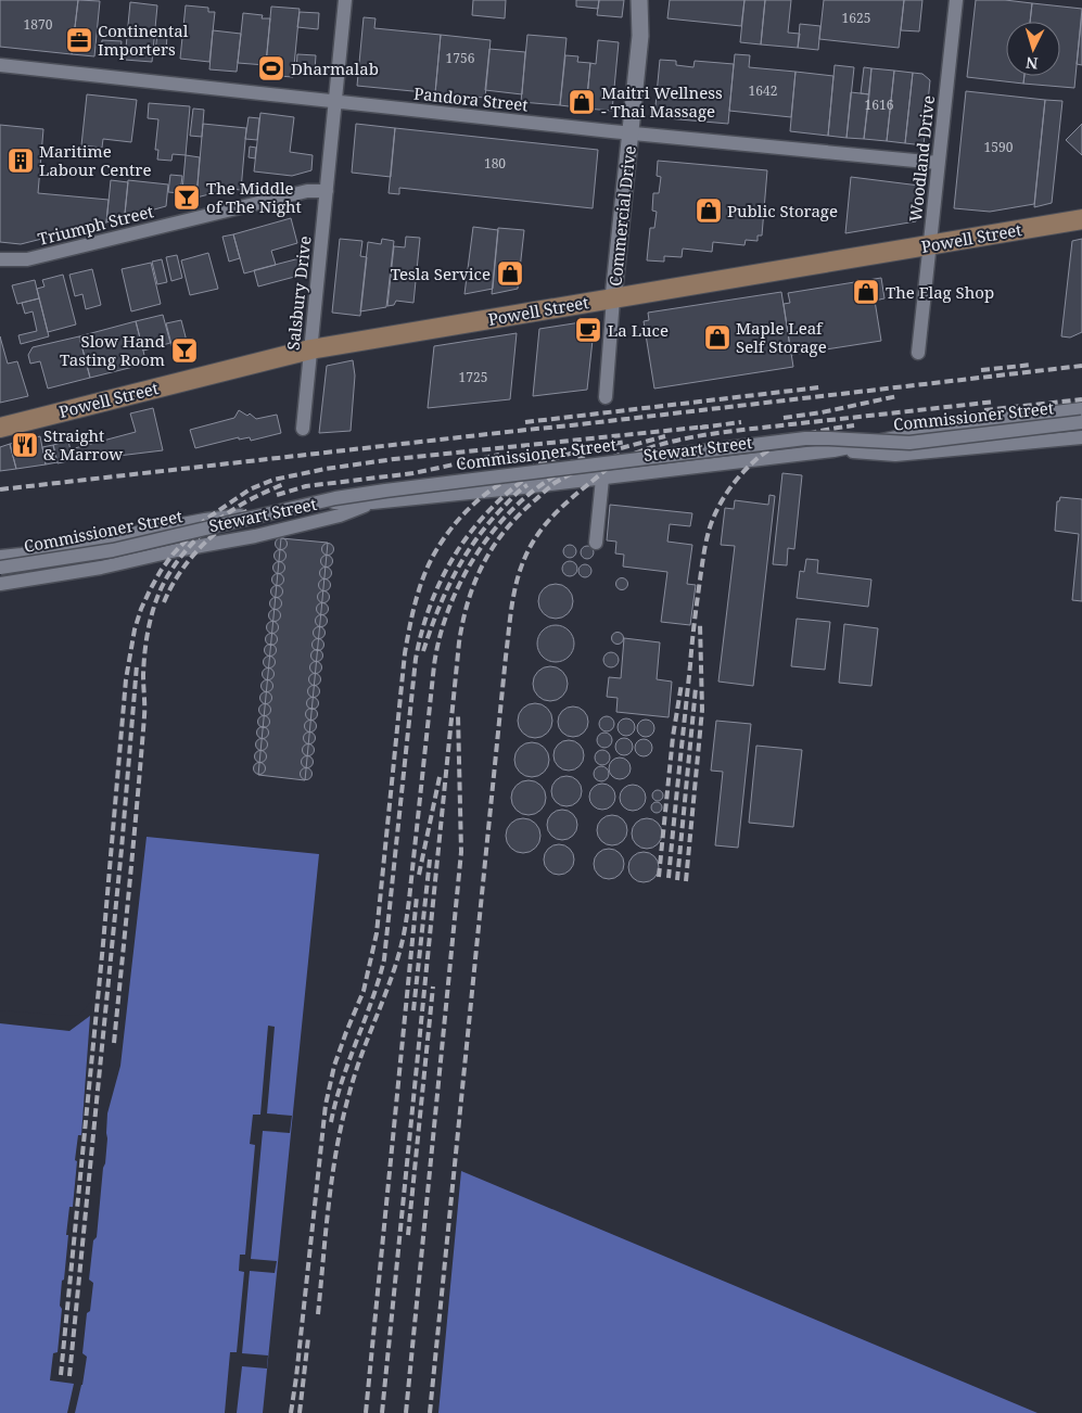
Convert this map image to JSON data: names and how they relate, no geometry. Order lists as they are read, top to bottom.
{
  "streets": {
    "main road": ["Powell Street"],
    "street": [
      "Pandora Street",
      "Woodland Drive",
      "Commercial Drive",
      "Triumph Street",
      "Salsbury Drive",
      "Commissioner Street",
      "Stewart Street"
    ]
  },
  "crossings": [
    ["Pandora Street", "Woodland Drive"],
    ["Pandora Street", "Commercial Drive"],
    ["Pandora Street", "Salsbury Drive"],
    ["Woodland Drive", "Powell Street"],
    ["Commercial Drive", "Powell Street"],
    ["Triumph Street", "Salsbury Drive"],
    ["Powell Street", "Salsbury Drive"]
  ],
  "places": {
    "office": ["Continental Importers"],
    "sports": ["Dharmalab"],
    "shop": [
      "Maitri Wellness - Thai Massage",
      "Public Storage",
      "Tesla Service",
      "The Flag Shop",
      "Maple Leaf Self Storage"
    ],
    "building": ["Maritime Labour Centre"],
    "bar": ["The Middle of The Night", "Slow Hand Tasting Room"],
    "cafe": ["La Luce"],
    "restaurant": ["Straight & Marrow"]
  },
  "house_numbers": [
    "1625",
    "1870",
    "1756",
    "1642",
    "1616",
    "1590",
    "180",
    "1725"
  ],
  "north": "bottom"
}
